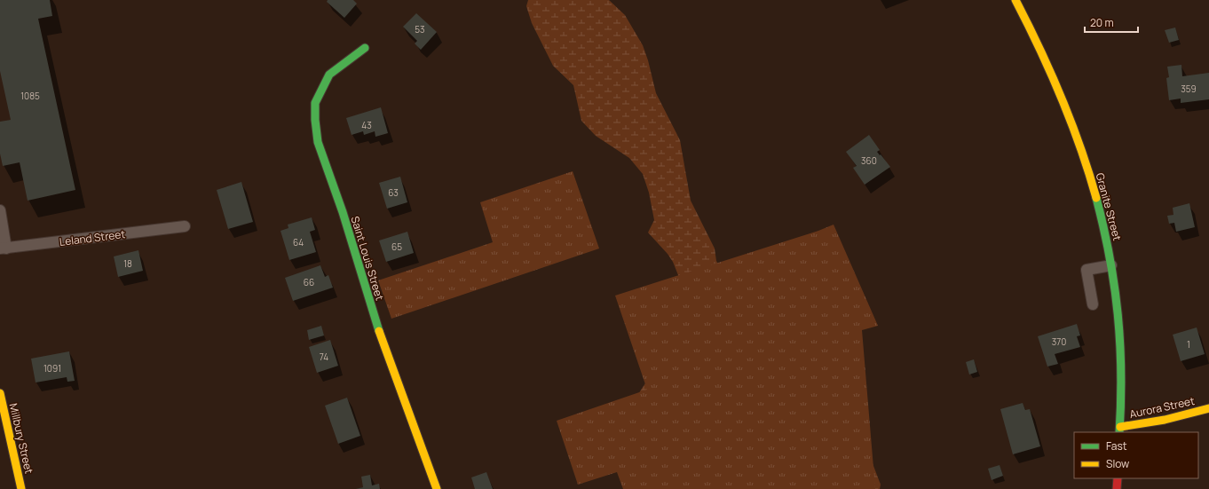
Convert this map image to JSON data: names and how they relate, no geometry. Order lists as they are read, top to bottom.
{
  "streets": {
    "street": [
      "Granite Street",
      "Saint Louis Street",
      "Aurora Street",
      "Millbury Street"
    ],
    "lane": ["Leland Street"]
  },
  "crossings": [
    ["Granite Street", "Aurora Street"]
  ],
  "house_numbers": [
    "53",
    "359",
    "1085",
    "43",
    "360",
    "63",
    "64",
    "65",
    "18",
    "66",
    "370",
    "1",
    "74",
    "1091"
  ],
  "legend": ["Fast", "Slow"],
  "scale_bar": "20 m"
}
